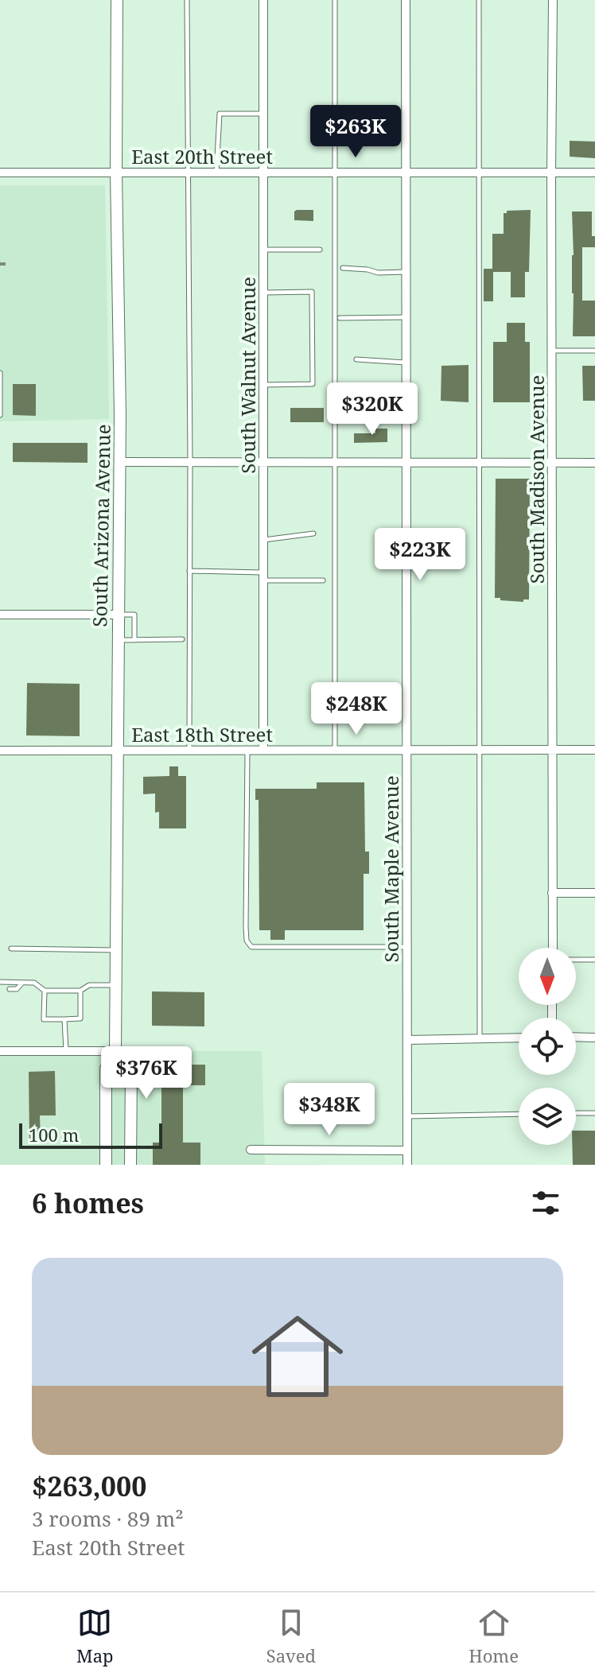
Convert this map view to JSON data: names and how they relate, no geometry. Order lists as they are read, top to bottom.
{
  "streets": {
    "street": [
      "East 20th Street",
      "South Walnut Avenue",
      "South Madison Avenue",
      "South Arizona Avenue",
      "East 18th Street",
      "South Maple Avenue"
    ]
  },
  "crossings": [
    ["East 20th Street", "South Walnut Avenue"],
    ["East 20th Street", "South Madison Avenue"],
    ["East 20th Street", "South Arizona Avenue"],
    ["East 20th Street", "South Maple Avenue"],
    ["South Walnut Avenue", "East 18th Street"],
    ["South Madison Avenue", "East 18th Street"],
    ["South Arizona Avenue", "East 18th Street"],
    ["East 18th Street", "South Maple Avenue"]
  ],
  "scale_bar": "100 m",
  "north": "bottom",
  "page": {
    "price": [
      "$263K",
      "$320K",
      "$223K",
      "$248K",
      "$376K",
      "$348K"
    ],
    "scale": "100 m",
    "heading": "6 homes",
    "list": [
      {
        "name": "$263,000",
        "note": "3 rooms · 89 m² · East 20th Street"
      }
    ],
    "tabs": ["Map", "Saved", "Home"]
  }
}
